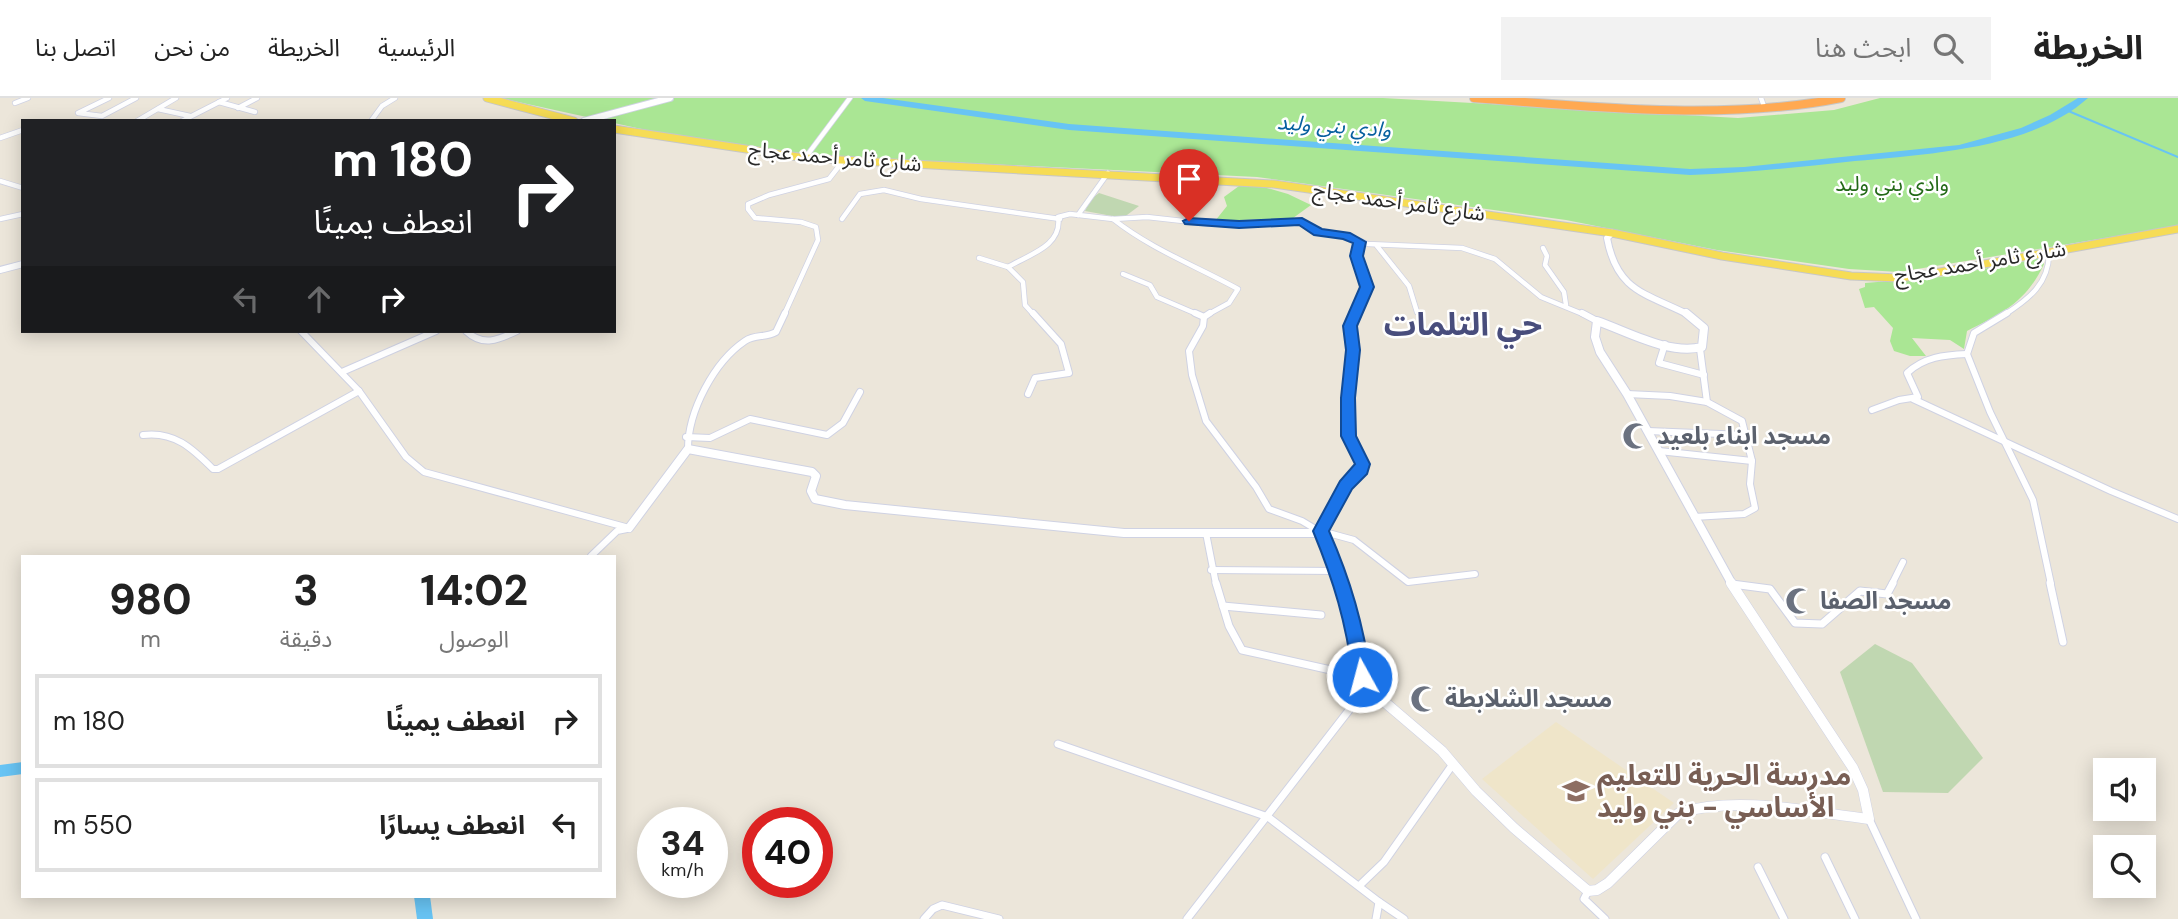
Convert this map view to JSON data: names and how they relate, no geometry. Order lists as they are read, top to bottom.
{
  "streets": {
    "main road": ["شارع ثامر أحمد عجاج"]
  },
  "districts": ["حي التلمات"],
  "water": ["وادي بني وليد"],
  "parks": ["وادي بني وليد"],
  "places": {
    "mosque": ["مسجد ابناء بلعيد", "مسجد الصفا", "مسجد الشلابطة"],
    "school or university": ["مدرسة الحرية للتعليم الأساسي - بني وليد"]
  },
  "page": {
    "header": "الخريطة",
    "search": "ابحث هنا",
    "nav": [
      "الرئيسية",
      "الخريطة",
      "من نحن",
      "اتصل بنا"
    ],
    "turn": ["180 m", "انعطف يمينًا"],
    "eta": [
      "14:02",
      "الوصول",
      "3",
      "دقيقة",
      "980",
      "m"
    ],
    "list": [
      {
        "name": "انعطف يمينًا",
        "value": "180 m"
      },
      {
        "name": "انعطف يسارًا",
        "value": "550 m"
      }
    ],
    "speed": "34 km/h",
    "limit": "40"
  }
}
